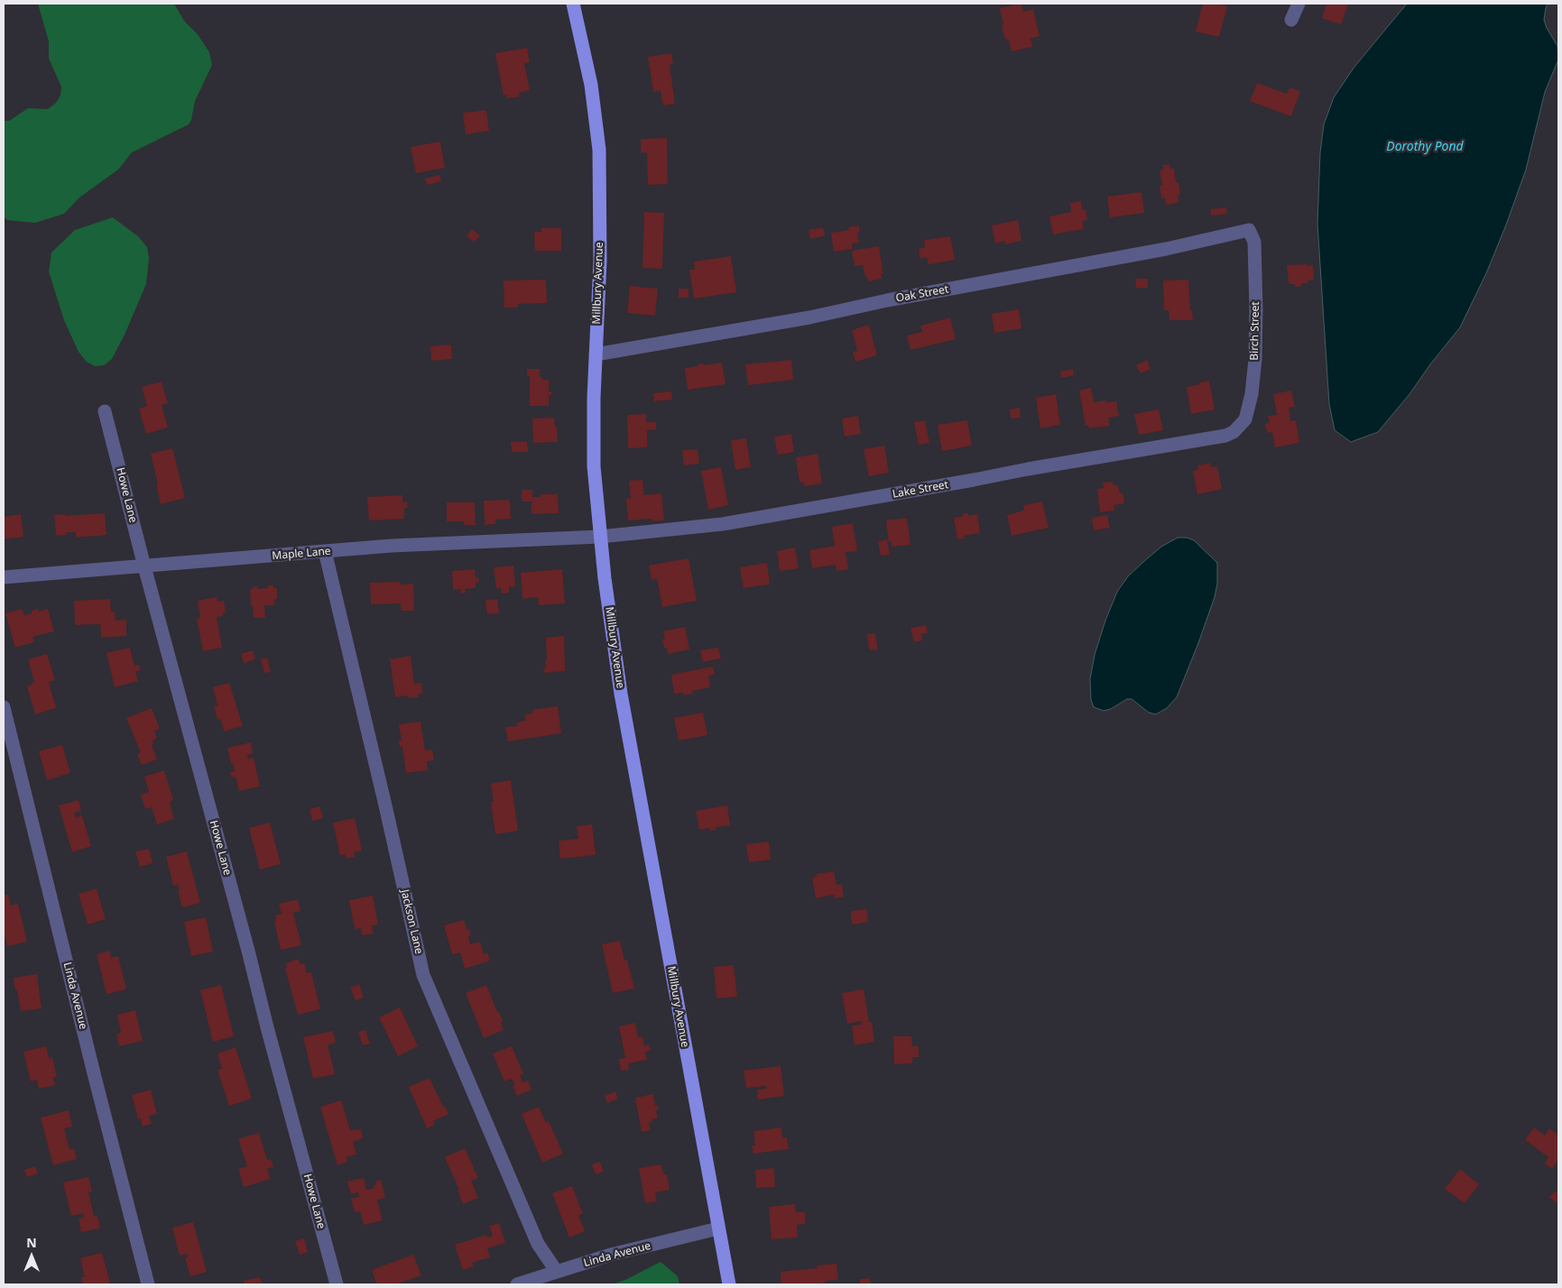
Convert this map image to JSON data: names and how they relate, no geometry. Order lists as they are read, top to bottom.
{
  "streets": {
    "main road": ["Millbury Avenue"],
    "street": [
      "Oak Street",
      "Birch Street",
      "Lake Street",
      "Howe Lane",
      "Maple Lane",
      "Jackson Lane",
      "Linda Avenue"
    ]
  },
  "crossings": [
    ["Millbury Avenue", "Oak Street"],
    ["Millbury Avenue", "Lake Street"],
    ["Millbury Avenue", "Maple Lane"],
    ["Millbury Avenue", "Linda Avenue"],
    ["Oak Street", "Birch Street"],
    ["Birch Street", "Lake Street"],
    ["Lake Street", "Maple Lane"],
    ["Howe Lane", "Maple Lane"],
    ["Maple Lane", "Jackson Lane"],
    ["Jackson Lane", "Linda Avenue"]
  ],
  "water": ["Dorothy Pond"],
  "north": "top"
}
